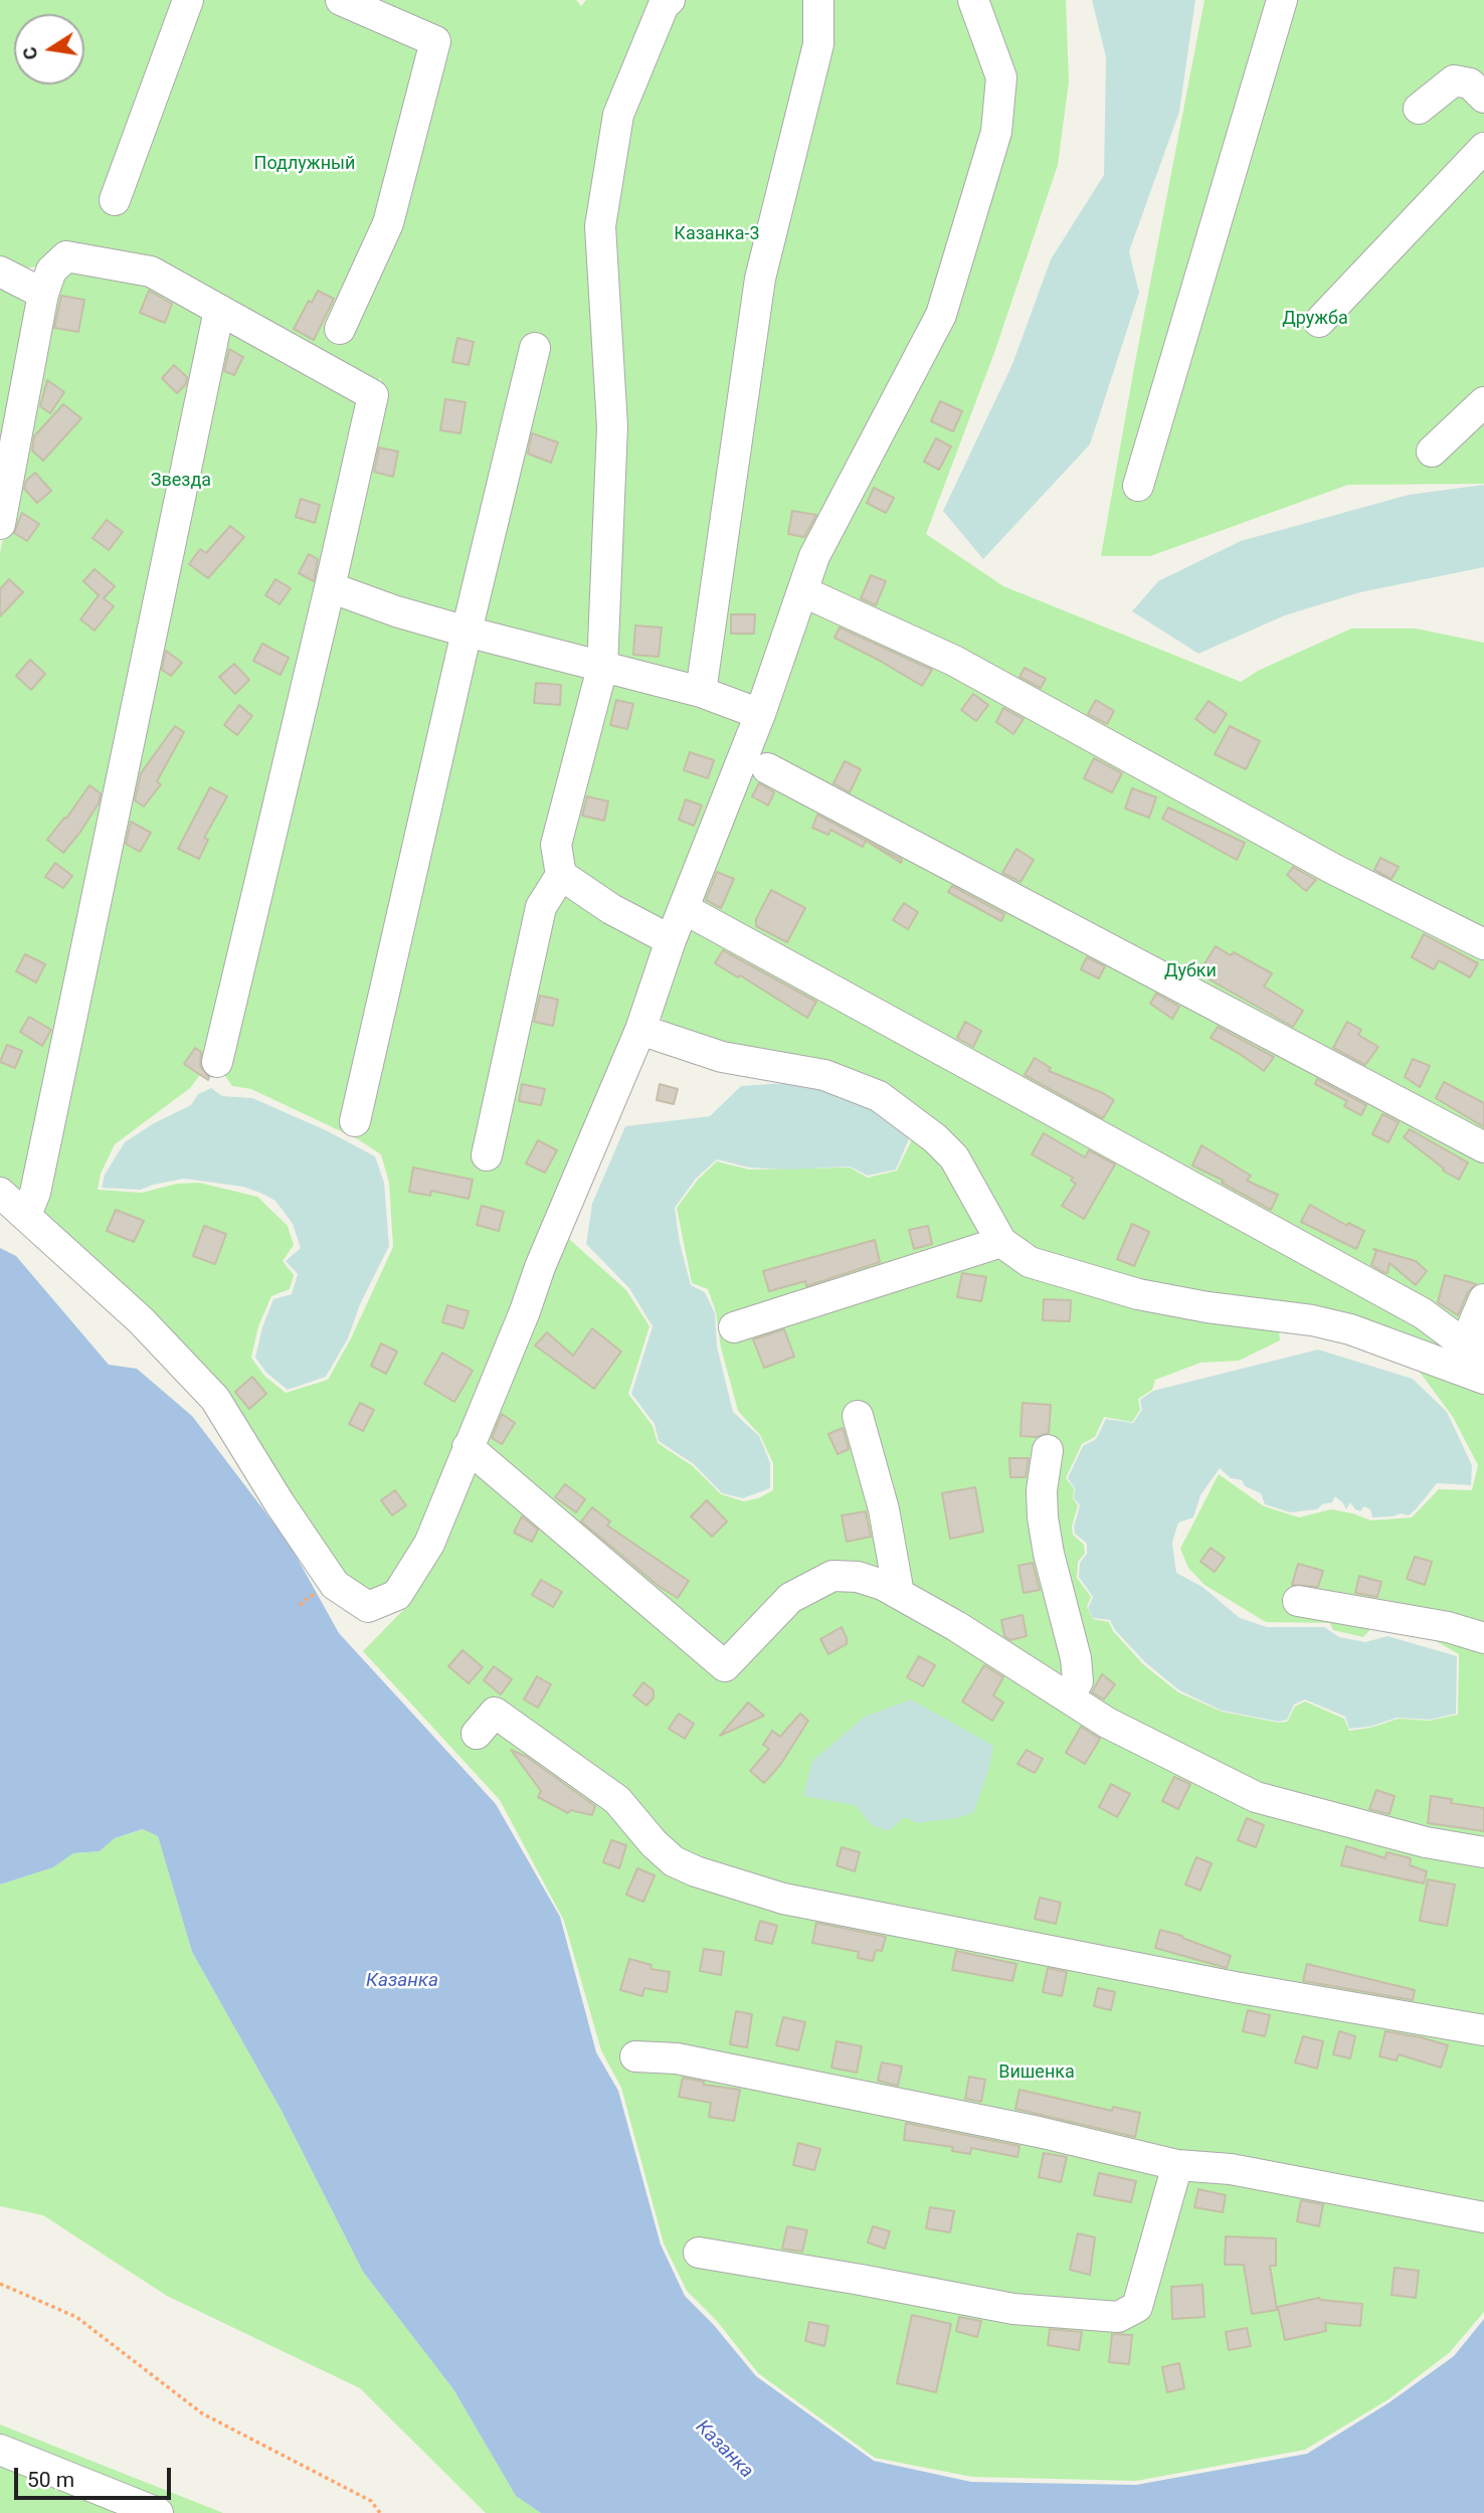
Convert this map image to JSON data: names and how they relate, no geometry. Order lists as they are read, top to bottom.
{
  "water": ["Казанка"],
  "parks": [
    "Подлужный",
    "Казанка-3",
    "Дружба",
    "Звезда",
    "Дубки",
    "Вишенка"
  ],
  "scale_bar": "50 m",
  "north": "left"
}
